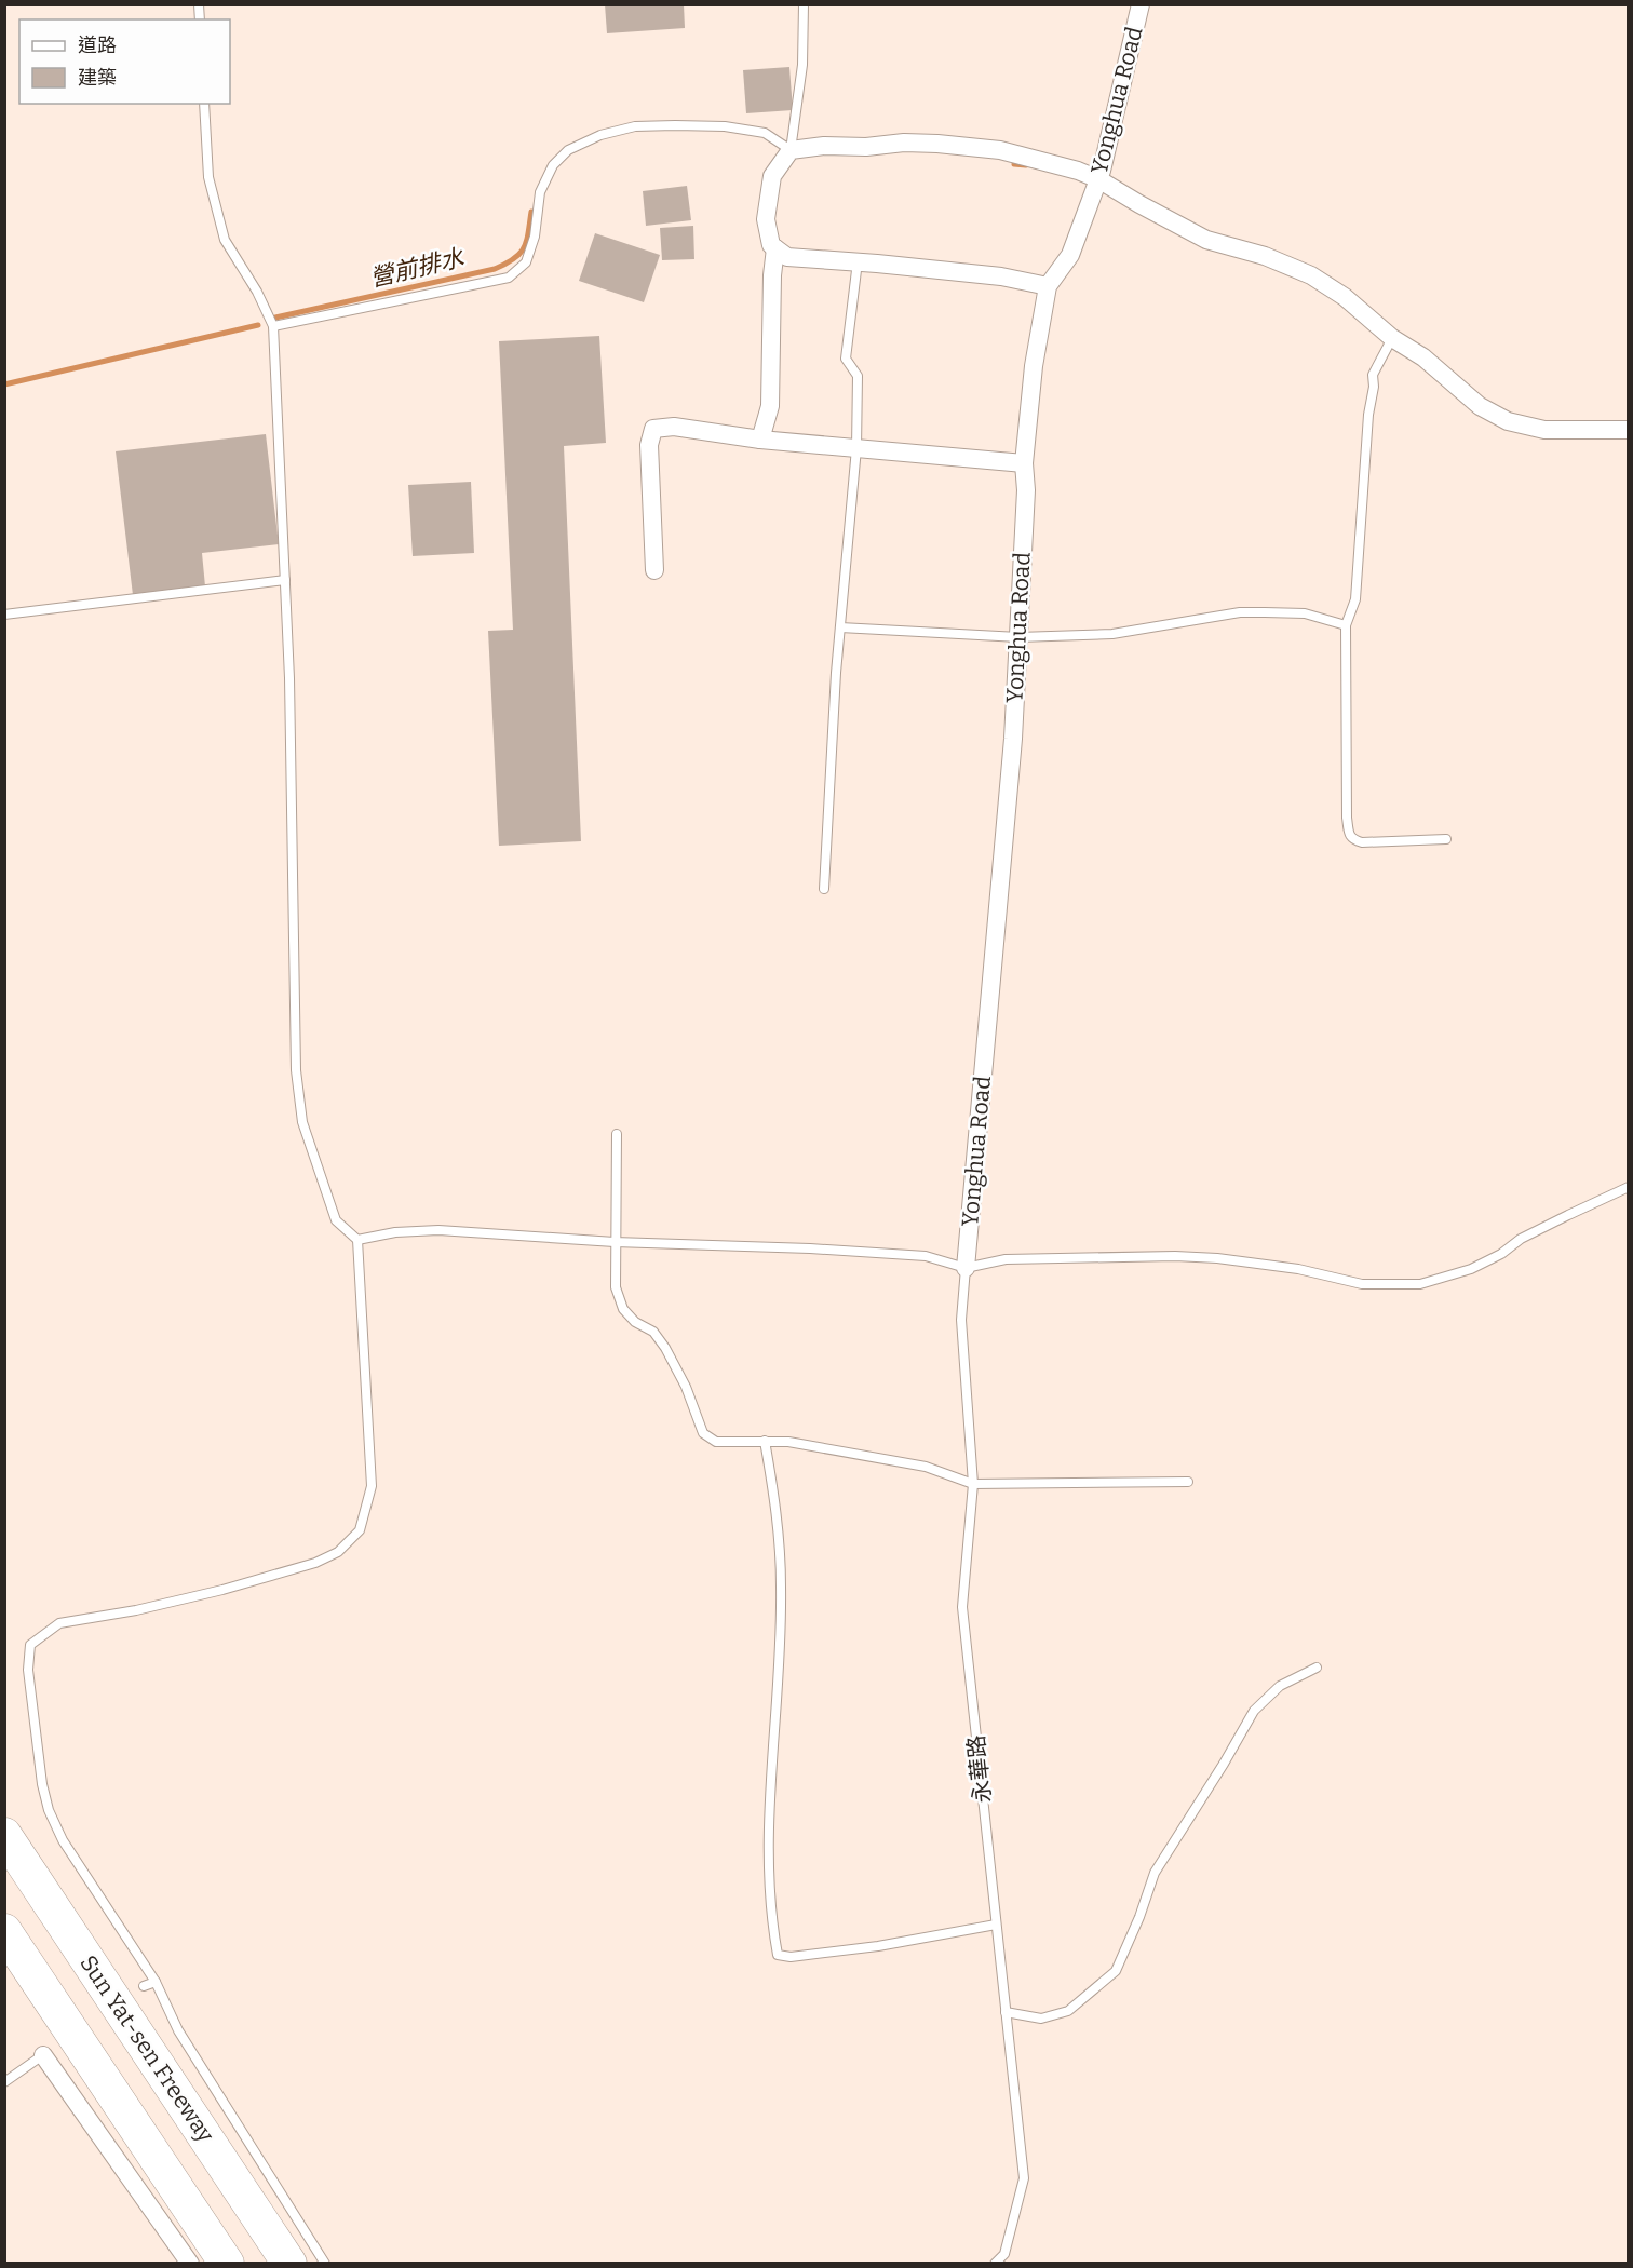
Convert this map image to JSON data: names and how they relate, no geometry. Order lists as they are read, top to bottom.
{
  "streets": {
    "highway": ["Sun Yat-sen Freeway"],
    "street": ["Yonghua Road"],
    "lane": ["永華路"]
  },
  "crossings": [
    ["Yonghua Road", "永華路"]
  ],
  "water": ["營前排水"],
  "legend": ["道路", "建築"]
}
